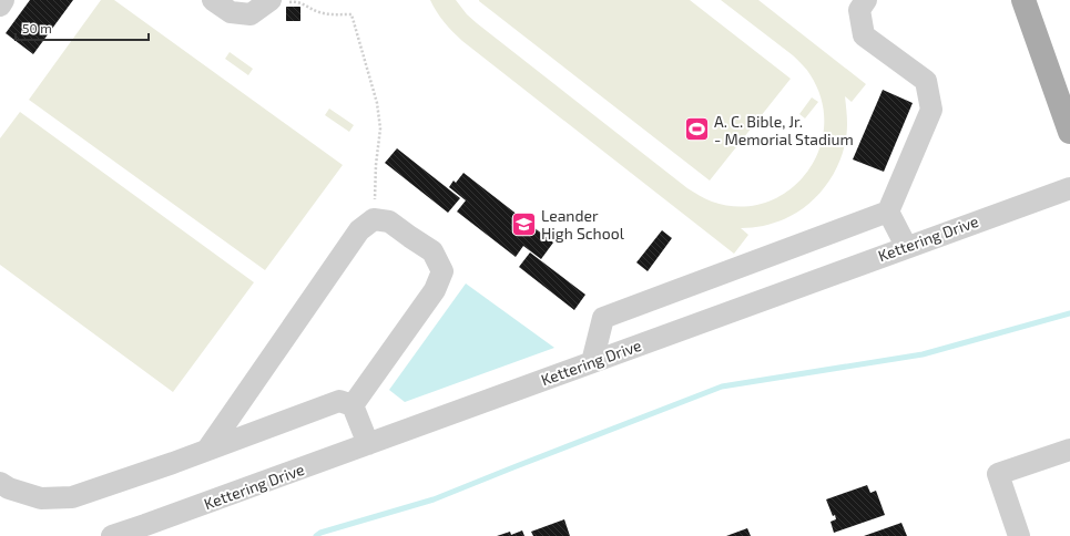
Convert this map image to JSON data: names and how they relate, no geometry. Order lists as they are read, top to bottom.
{
  "streets": {
    "lane": ["Kettering Drive"]
  },
  "places": {
    "sports": ["A. C. Bible, Jr. - Memorial Stadium"],
    "school or university": ["Leander High School"]
  },
  "scale_bar": "50 m"
}
